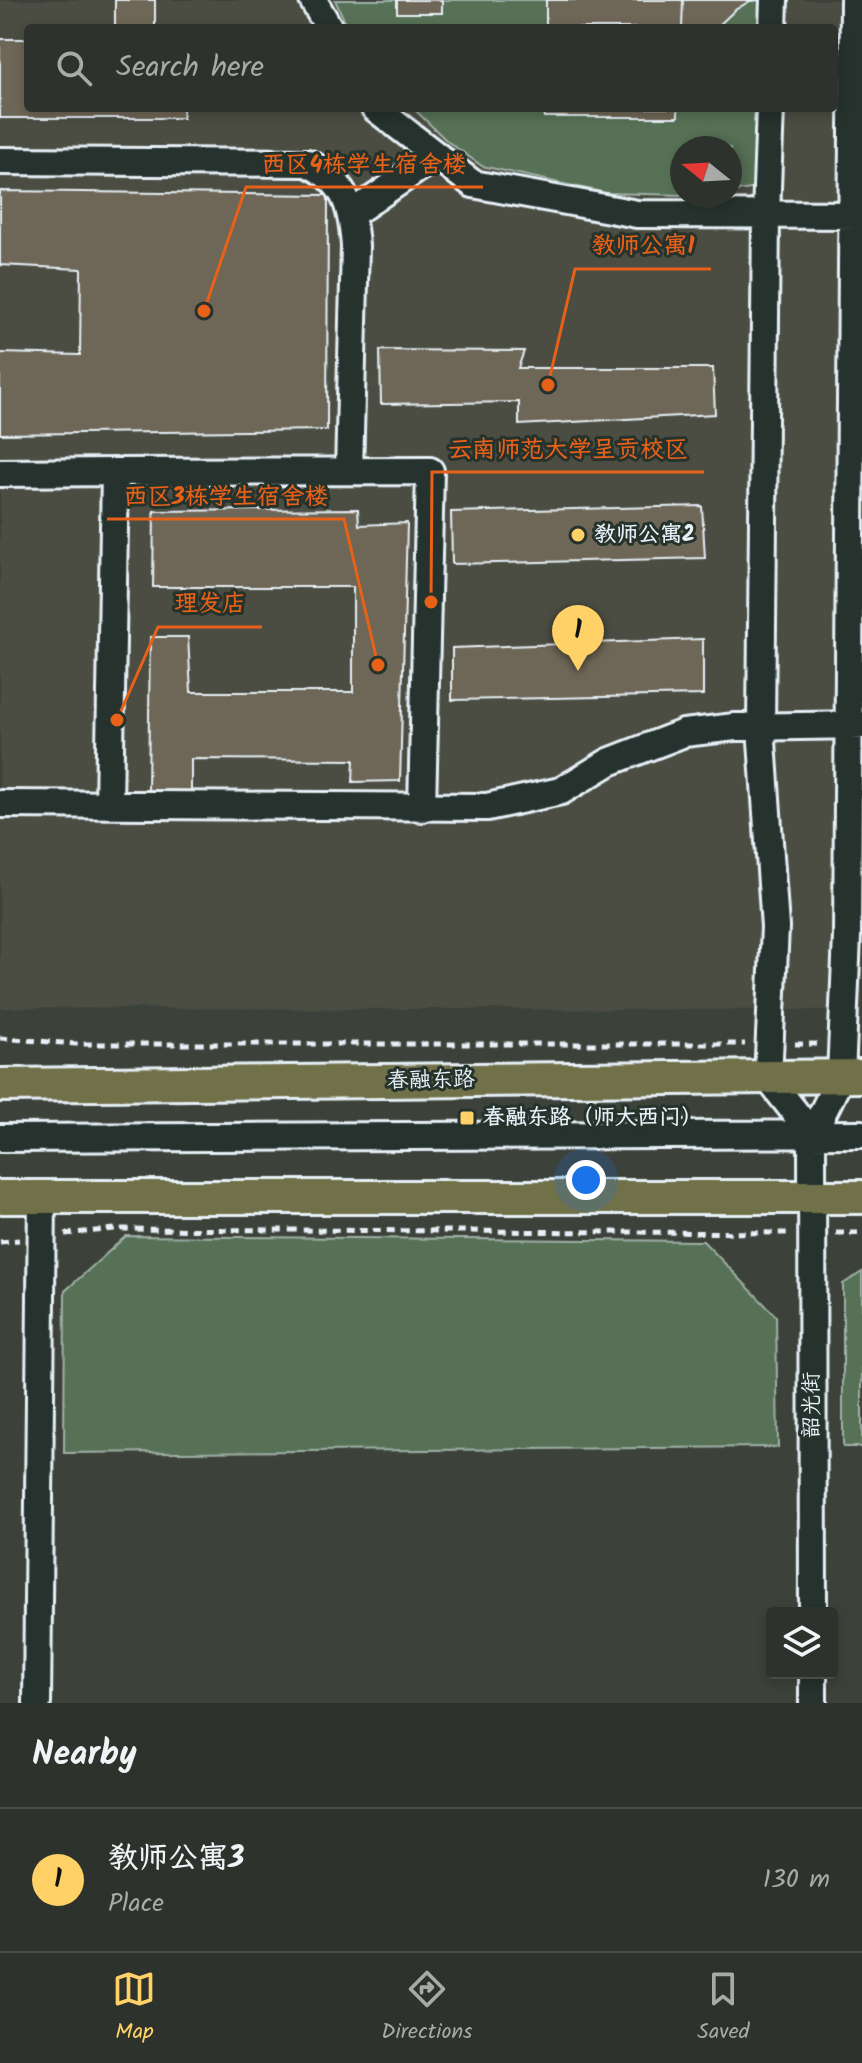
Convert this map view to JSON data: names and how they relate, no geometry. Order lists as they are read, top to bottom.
{
  "streets": {
    "main road": ["春融东路"],
    "street": ["韶光街"]
  },
  "places": {
    "other": [
      "西区4栋学生宿舍楼",
      "教师公寓1",
      "教师公寓2",
      "云南师范大学呈贡校区",
      "西区3栋学生宿舍楼",
      "理发店"
    ],
    "transit": ["春融东路（师大西门）"]
  },
  "north": "left",
  "page": {
    "search": "Search here",
    "pins": "1",
    "heading": "Nearby",
    "list": [
      {
        "mark": "1",
        "name": "教师公寓3",
        "note": "Place",
        "value": "130 m"
      }
    ],
    "nav": ["Map", "Directions", "Saved"]
  }
}
